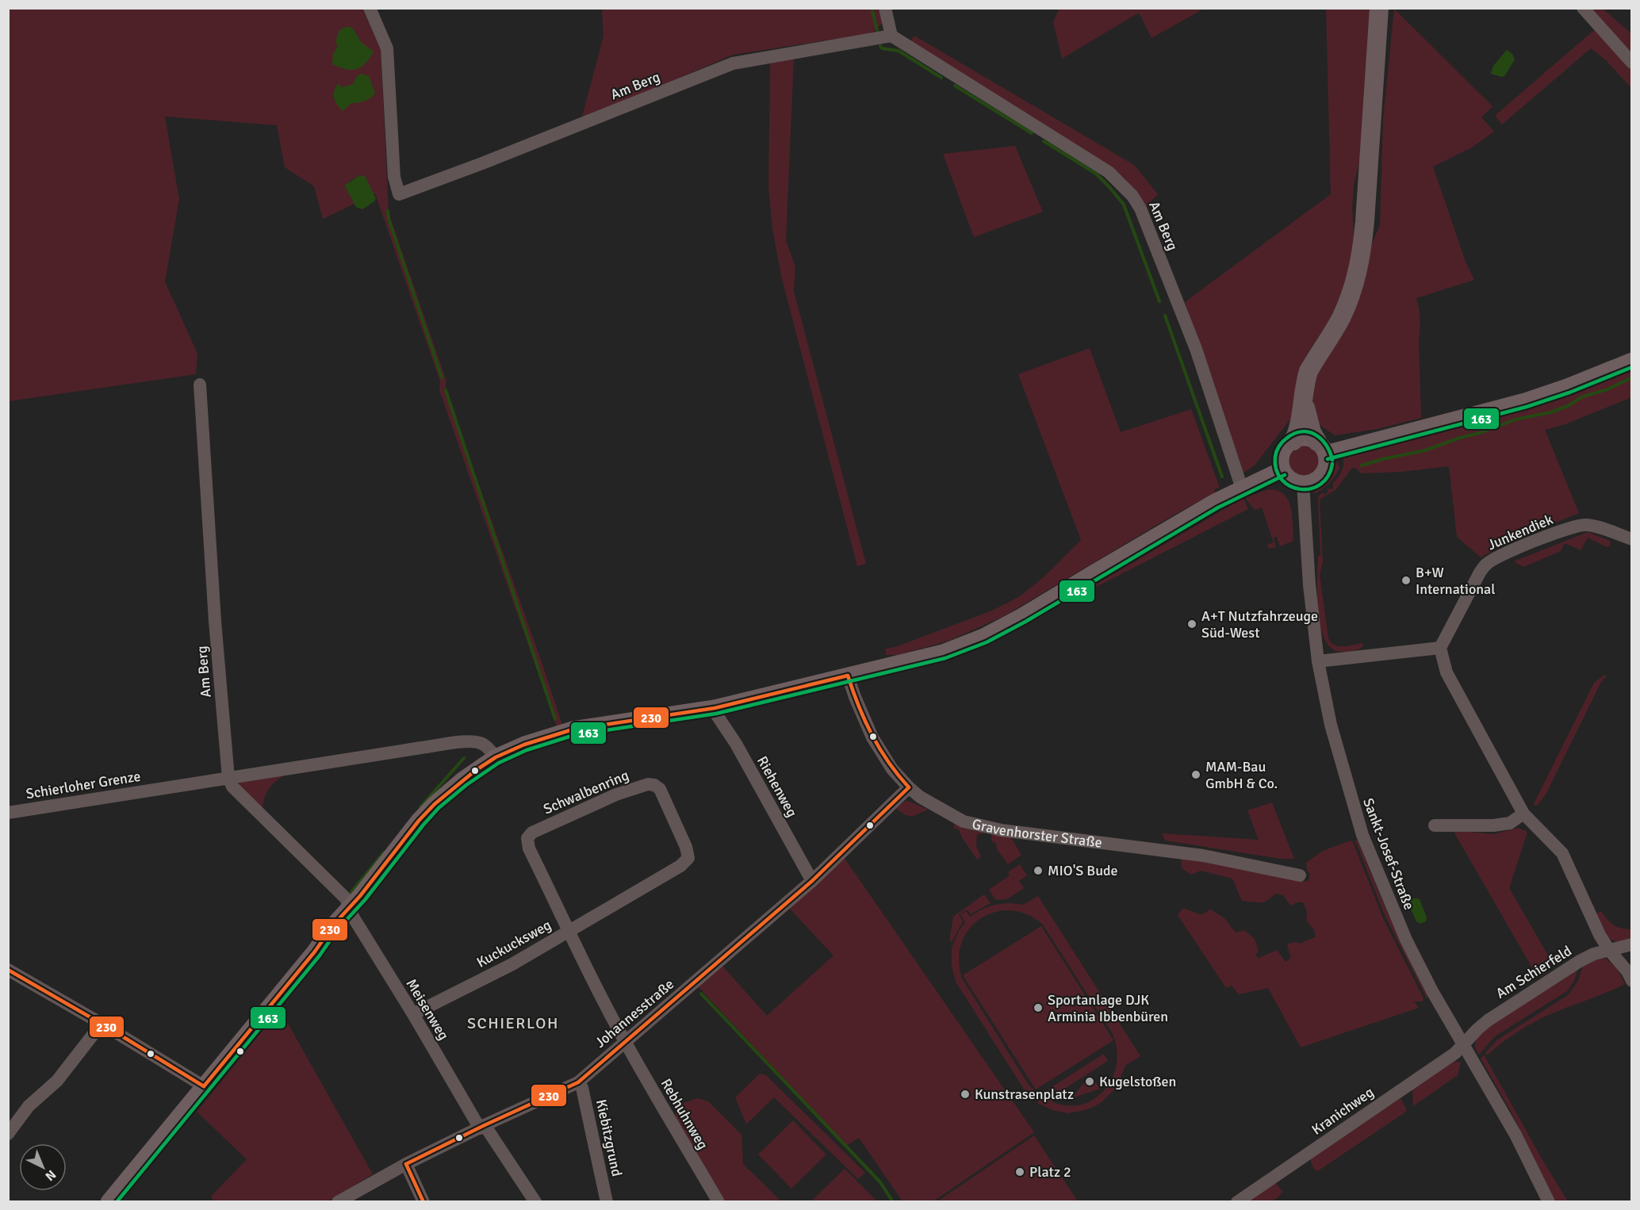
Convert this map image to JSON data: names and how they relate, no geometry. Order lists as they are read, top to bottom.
{
  "streets": {
    "street": [
      "Am Berg",
      "Junkendiek",
      "Schierloher Grenze",
      "Riehenweg",
      "Schwalbenring",
      "Gravenhorster Straße",
      "Sankt-Josef-Straße",
      "Kuckucksweg",
      "Am Schierfeld",
      "Meisenweg",
      "Johannesstraße",
      "Kranichweg",
      "Rebhuhnweg",
      "Kiebitzgrund"
    ]
  },
  "crossings": [
    ["Am Berg", "Schierloher Grenze"],
    ["Riehenweg", "Johannesstraße"],
    ["Schwalbenring", "Kuckucksweg"],
    ["Gravenhorster Straße", "Johannesstraße"],
    ["Sankt-Josef-Straße", "Am Schierfeld"],
    ["Sankt-Josef-Straße", "Kranichweg"],
    ["Kuckucksweg", "Meisenweg"],
    ["Kuckucksweg", "Johannesstraße"],
    ["Kuckucksweg", "Rebhuhnweg"],
    ["Am Schierfeld", "Kranichweg"],
    ["Meisenweg", "Johannesstraße"],
    ["Johannesstraße", "Rebhuhnweg"],
    ["Johannesstraße", "Kiebitzgrund"]
  ],
  "districts": ["SCHIERLOH"],
  "places": [
    "B+W International",
    "A+T Nutzfahrzeuge Süd-West",
    "MAM-Bau GmbH & Co.",
    "MIO'S Bude",
    "Sportanlage DJK Arminia Ibbenbüren",
    "Kugelstoßen",
    "Kunstrasenplatz",
    "Platz 2"
  ],
  "lines": ["transit line 163", "transit line 230"],
  "north": "bottom right"
}
